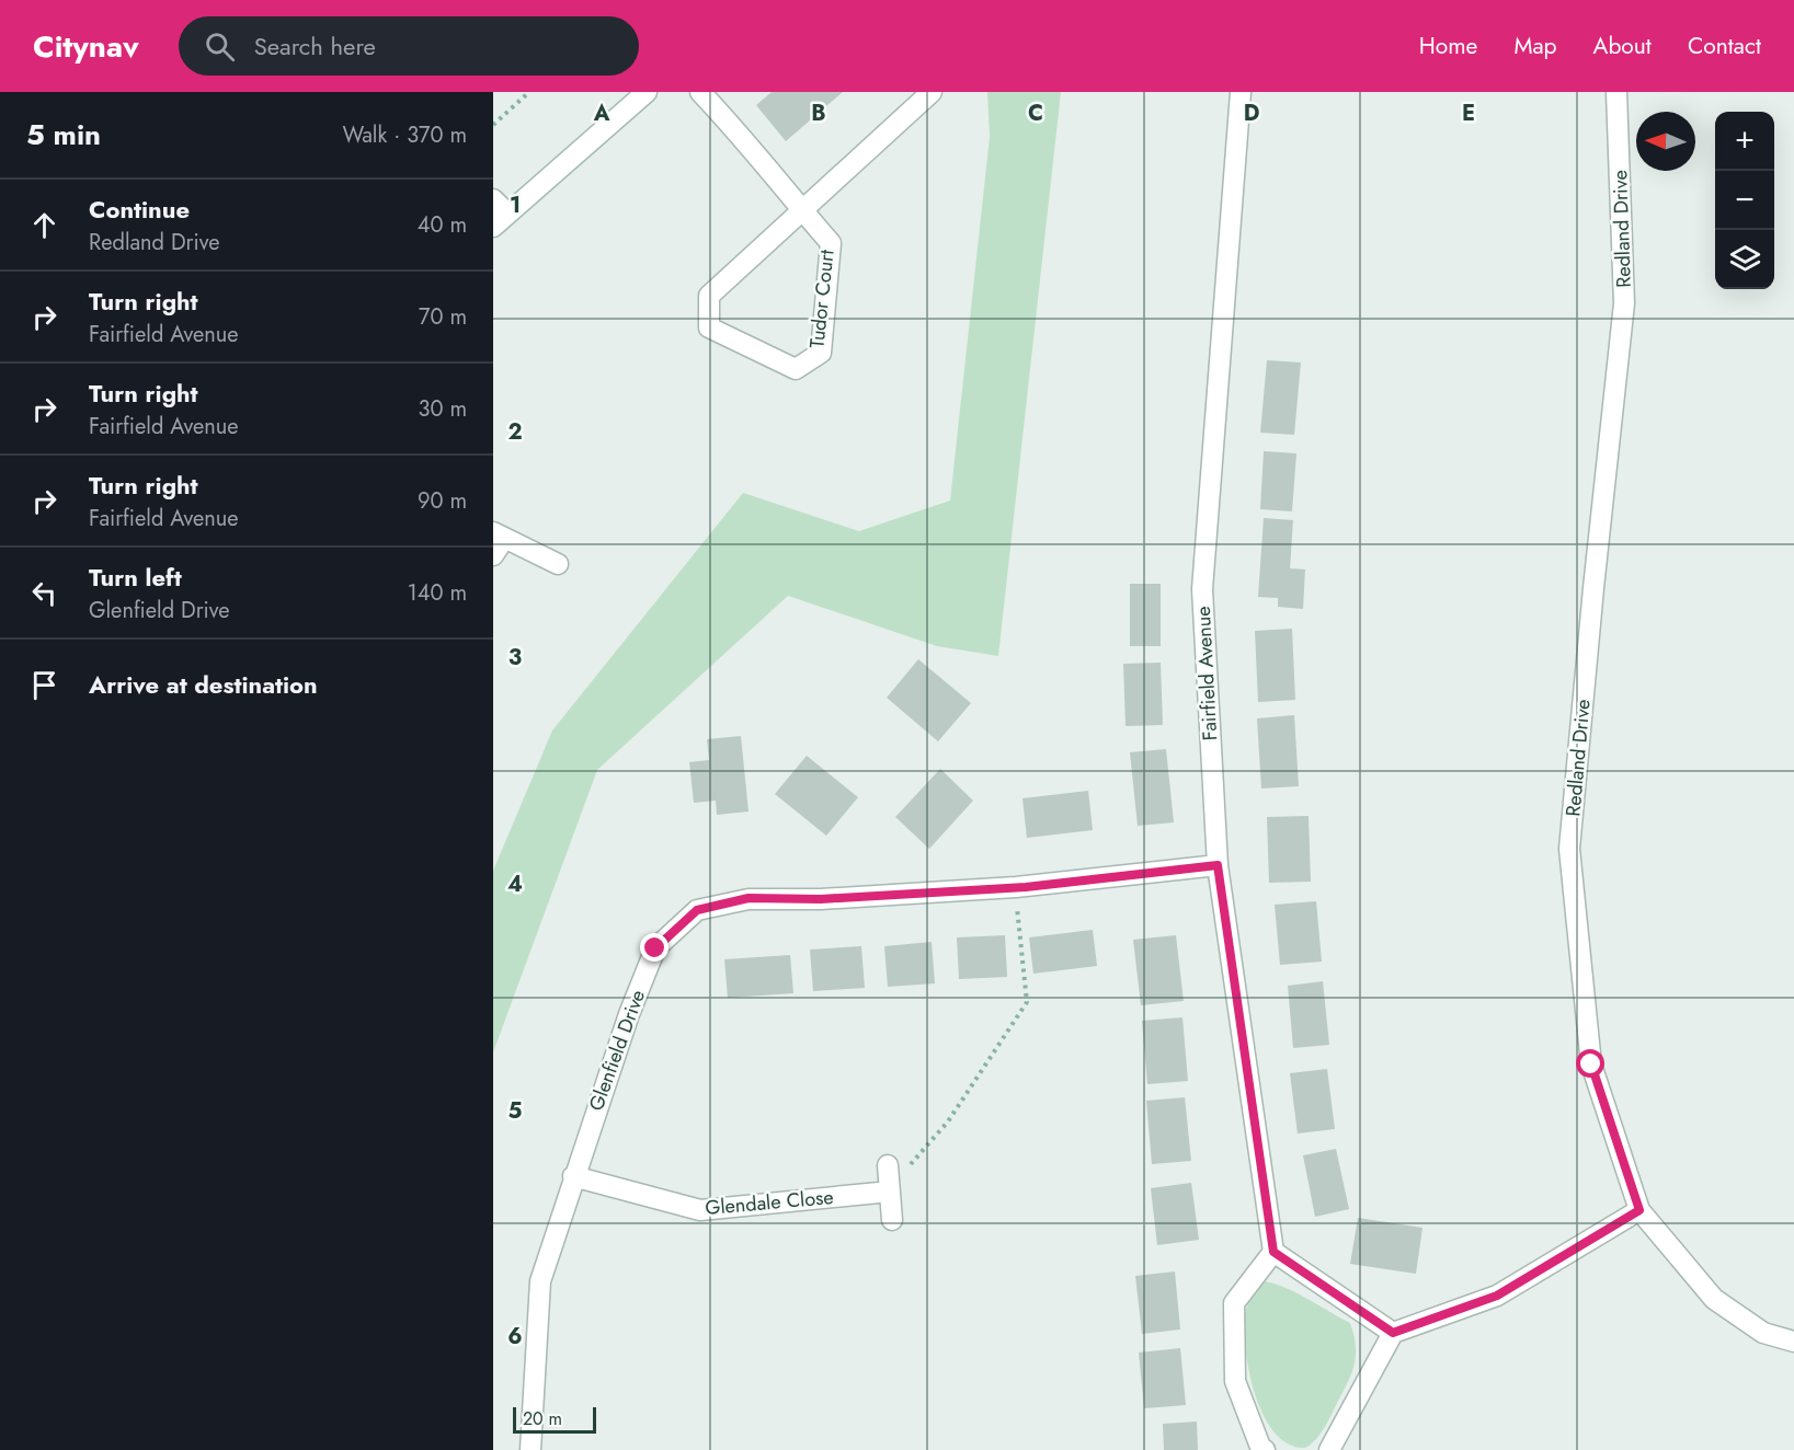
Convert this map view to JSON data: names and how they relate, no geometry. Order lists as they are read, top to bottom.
{
  "streets": {
    "street": [
      "Redland Drive",
      "Tudor Court",
      "Fairfield Avenue",
      "Glenfield Drive",
      "Glendale Close"
    ]
  },
  "crossings": [
    ["Fairfield Avenue", "Glenfield Drive"],
    ["Glenfield Drive", "Glendale Close"]
  ],
  "scale_bar": "20 m",
  "north": "left",
  "page": {
    "header": "Citynav",
    "search": "Search here",
    "nav": [
      "Home",
      "Map",
      "About",
      "Contact"
    ],
    "heading": ["5 min", "Walk · 370 m"],
    "map_buttons": ["+", "−"],
    "list": [
      ["Continue", "Redland Drive", "40 m"],
      ["Turn right", "Fairfield Avenue", "70 m"],
      ["Turn right", "Fairfield Avenue", "30 m"],
      ["Turn right", "Fairfield Avenue", "90 m"],
      ["Turn left", "Glenfield Drive", "140 m"],
      "Arrive at destination"
    ],
    "scale": "20 m"
  },
  "grid": {
    "columns": [
      "A",
      "B",
      "C",
      "D",
      "E"
    ],
    "rows": [
      "1",
      "2",
      "3",
      "4",
      "5",
      "6"
    ]
  }
}
